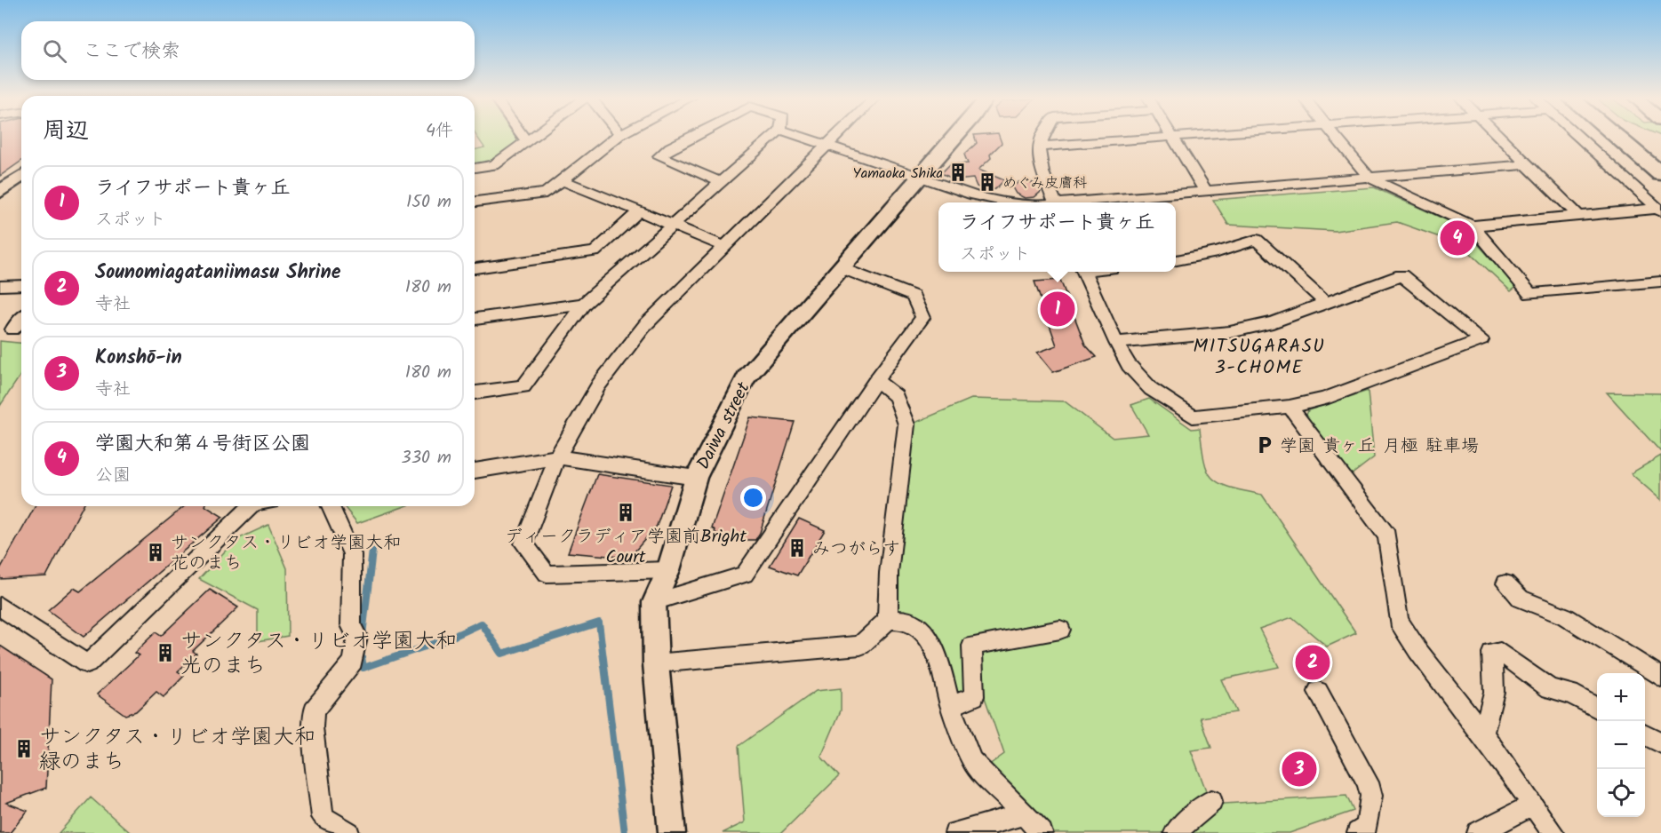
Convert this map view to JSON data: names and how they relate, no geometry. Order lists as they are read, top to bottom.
{
  "streets": {
    "street": ["Daiwa street"]
  },
  "districts": ["MITSUGARASU 3-CHOME"],
  "places": {
    "building": [
      "Yamaoka Shika",
      "めぐみ皮膚科",
      "ディークラディア学園前Bright Court",
      "みつがらす",
      "サンクタス・リビオ学園大和 花のまち",
      "サンクタス・リビオ学園大和 光のまち",
      "サンクタス・リビオ学園大和 緑のまち"
    ],
    "parking": ["学園 貴ヶ丘 月極 駐車場"]
  },
  "page": {
    "search": "ここで検索",
    "heading": ["周辺", "4件"],
    "list": [
      {
        "mark": "1",
        "name": "ライフサポート貴ヶ丘",
        "note": "スポット",
        "value": "150 m"
      },
      {
        "mark": "2",
        "name": "Sounomiagataniimasu Shrine",
        "note": "寺社",
        "value": "180 m"
      },
      {
        "mark": "3",
        "name": "Konshō-in",
        "note": "寺社",
        "value": "180 m"
      },
      {
        "mark": "4",
        "name": "学園大和第４号街区公園",
        "note": "公園",
        "value": "330 m"
      }
    ],
    "popup": ["ライフサポート貴ヶ丘", "スポット"],
    "pins": [
      "4",
      "1",
      "2",
      "3"
    ],
    "map_buttons": ["+", "−"]
  }
}
